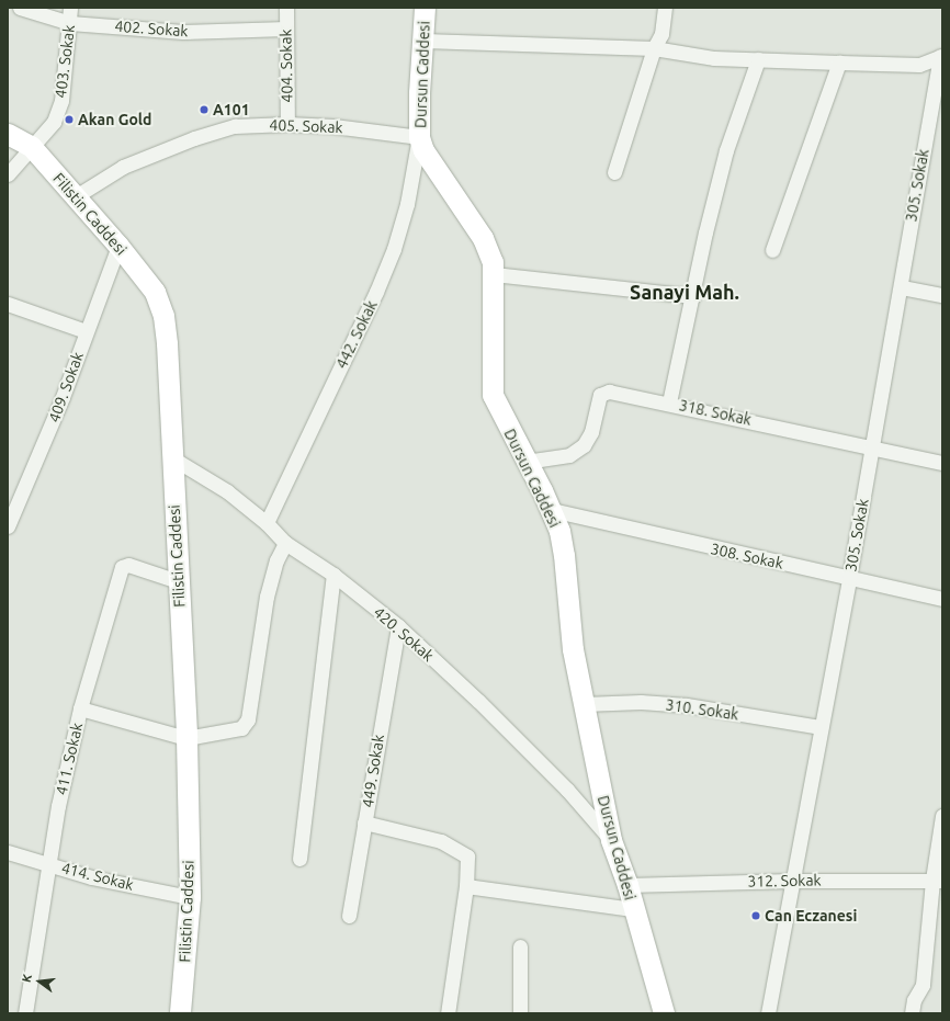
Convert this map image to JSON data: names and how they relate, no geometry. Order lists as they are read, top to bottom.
{
  "streets": {
    "street": [
      "402. Sokak",
      "403. Sokak",
      "404. Sokak",
      "Dursun Caddesi",
      "405. Sokak",
      "305. Sokak",
      "Filistin Caddesi",
      "442. Sokak",
      "409. Sokak",
      "318. Sokak",
      "308. Sokak",
      "420. Sokak",
      "310. Sokak",
      "411. Sokak",
      "449. Sokak",
      "414. Sokak",
      "312. Sokak"
    ]
  },
  "crossings": [
    ["402. Sokak", "403. Sokak"],
    ["402. Sokak", "404. Sokak"],
    ["403. Sokak", "Filistin Caddesi"],
    ["404. Sokak", "405. Sokak"],
    ["Dursun Caddesi", "405. Sokak"],
    ["Dursun Caddesi", "442. Sokak"],
    ["Dursun Caddesi", "318. Sokak"],
    ["Dursun Caddesi", "308. Sokak"],
    ["Dursun Caddesi", "420. Sokak"],
    ["Dursun Caddesi", "310. Sokak"],
    ["Dursun Caddesi", "312. Sokak"],
    ["405. Sokak", "Filistin Caddesi"],
    ["405. Sokak", "442. Sokak"],
    ["305. Sokak", "318. Sokak"],
    ["305. Sokak", "308. Sokak"],
    ["305. Sokak", "310. Sokak"],
    ["305. Sokak", "312. Sokak"],
    ["Filistin Caddesi", "409. Sokak"],
    ["Filistin Caddesi", "420. Sokak"],
    ["Filistin Caddesi", "411. Sokak"],
    ["Filistin Caddesi", "414. Sokak"],
    ["442. Sokak", "420. Sokak"],
    ["420. Sokak", "449. Sokak"],
    ["411. Sokak", "414. Sokak"]
  ],
  "districts": ["Sanayi Mah."],
  "places": ["A101", "Akan Gold", "Can Eczanesi"],
  "north": "left"
}
